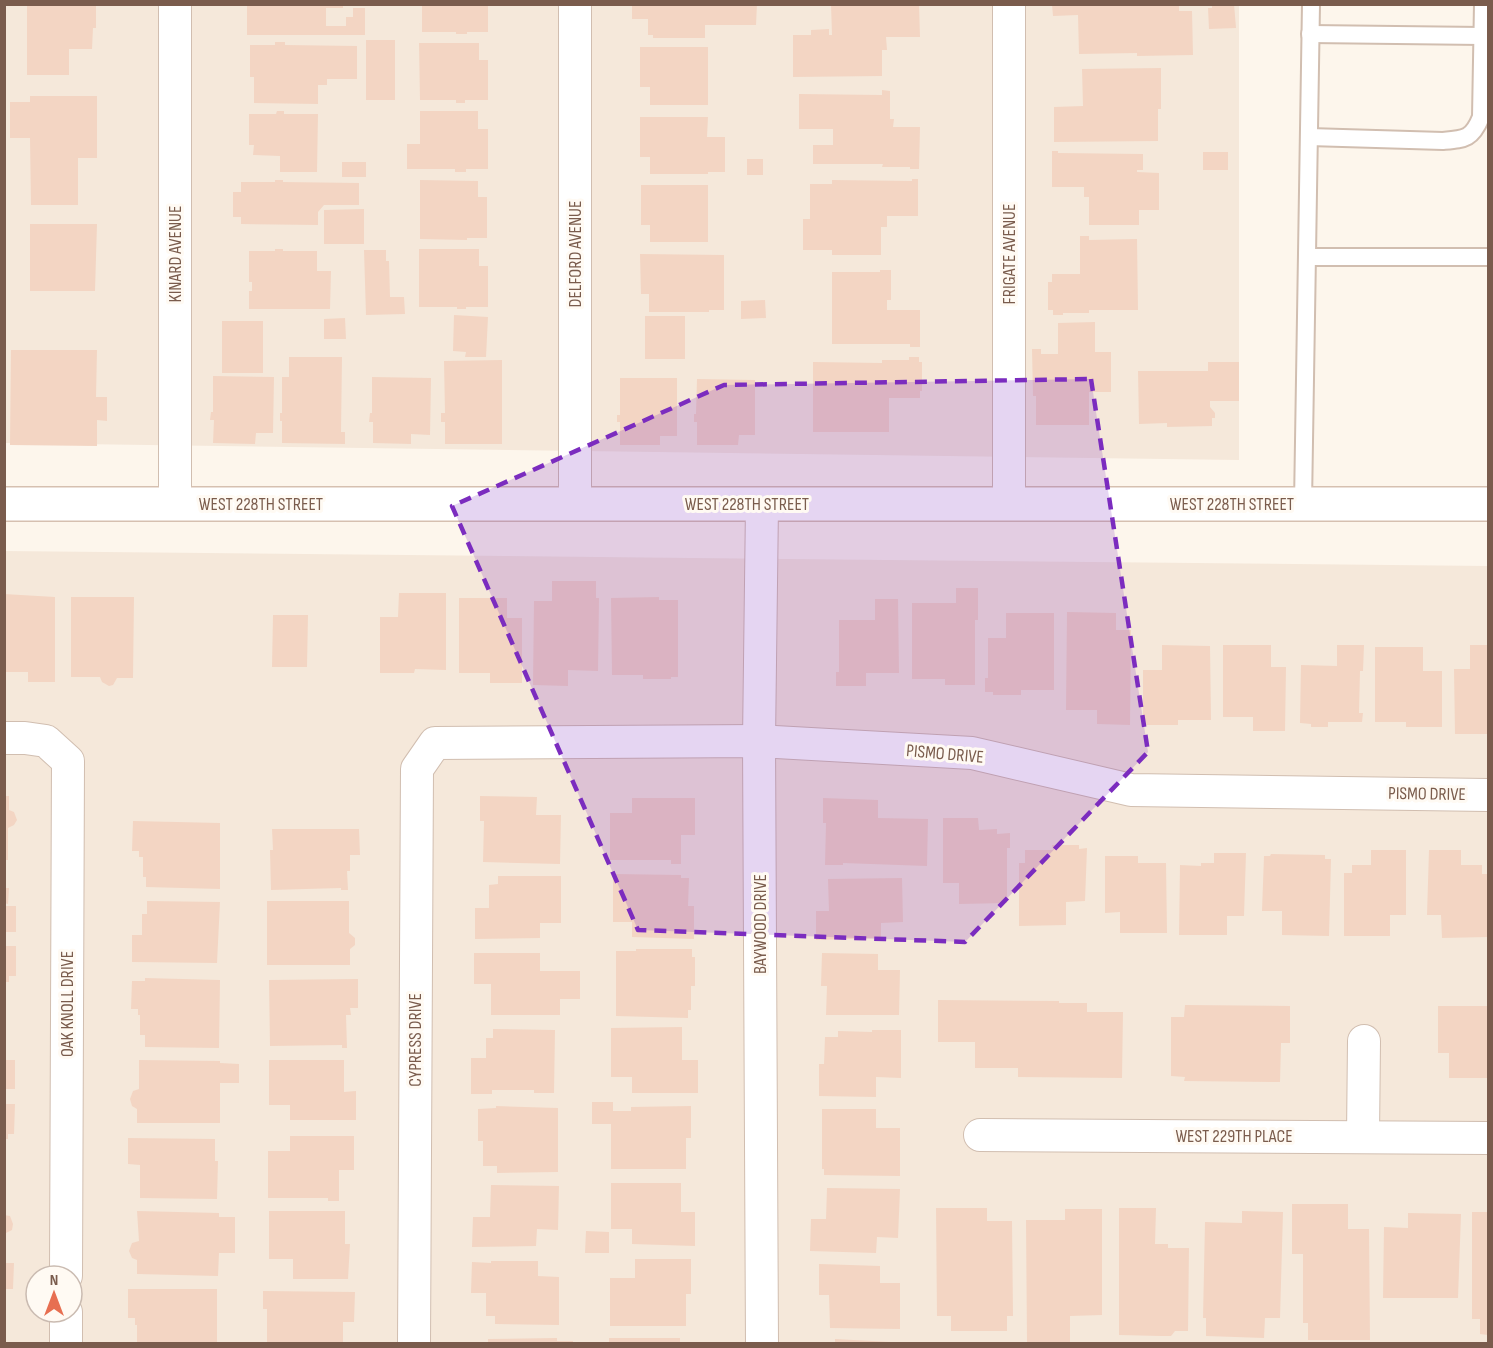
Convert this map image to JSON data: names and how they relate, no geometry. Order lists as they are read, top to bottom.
{
  "streets": {
    "street": [
      "KINARD AVENUE",
      "DELFORD AVENUE",
      "FRIGATE AVENUE",
      "WEST 228TH STREET",
      "PISMO DRIVE",
      "BAYWOOD DRIVE",
      "OAK KNOLL DRIVE",
      "CYPRESS DRIVE",
      "WEST 229TH PLACE"
    ]
  },
  "crossings": [
    ["KINARD AVENUE", "WEST 228TH STREET"],
    ["DELFORD AVENUE", "WEST 228TH STREET"],
    ["FRIGATE AVENUE", "WEST 228TH STREET"],
    ["WEST 228TH STREET", "BAYWOOD DRIVE"],
    ["PISMO DRIVE", "BAYWOOD DRIVE"],
    ["PISMO DRIVE", "CYPRESS DRIVE"]
  ],
  "north": "top"
}
